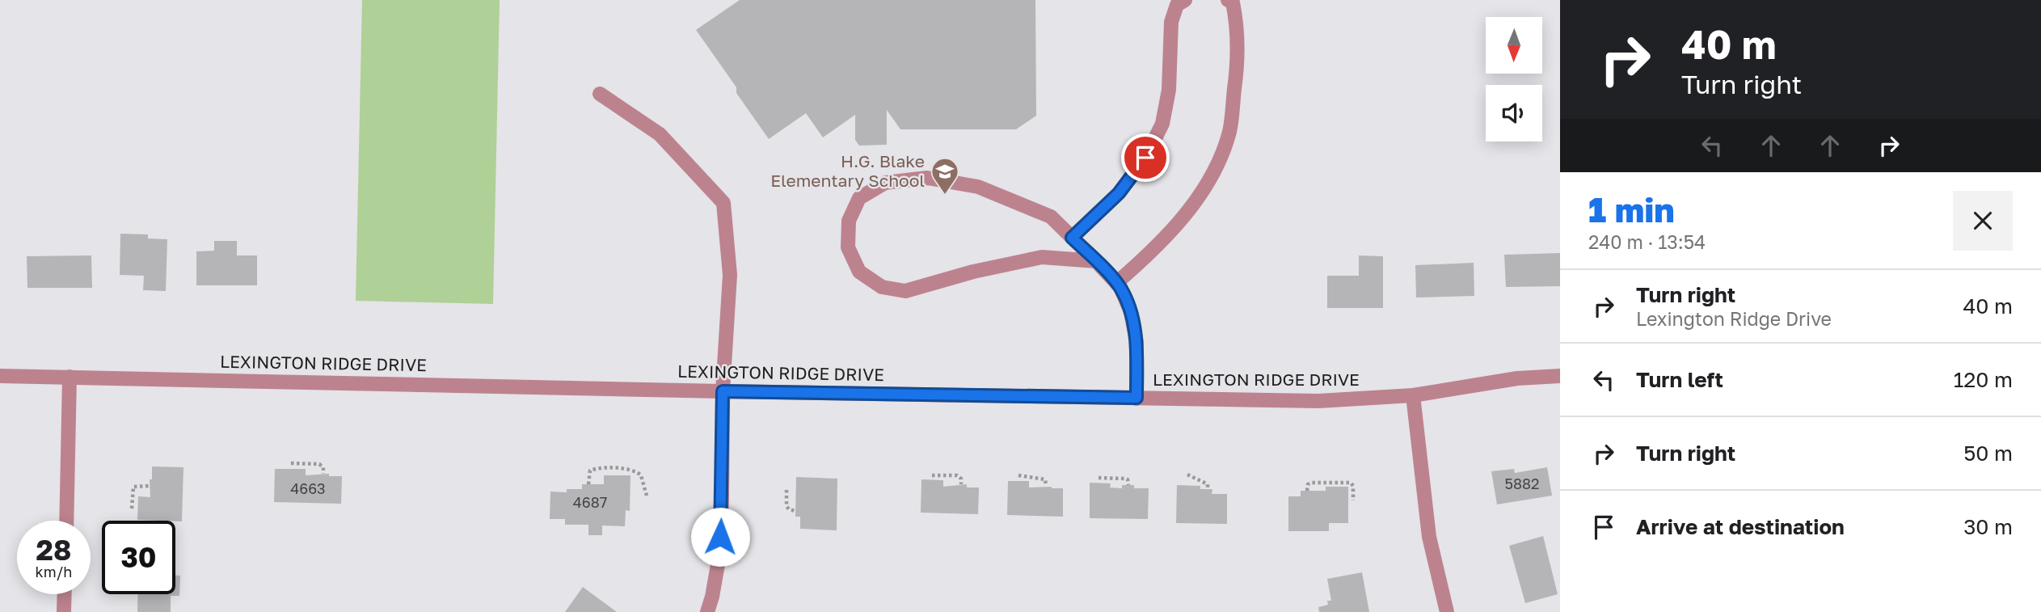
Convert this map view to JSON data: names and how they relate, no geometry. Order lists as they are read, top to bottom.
{
  "streets": {
    "street": ["LEXINGTON RIDGE DRIVE"]
  },
  "places": {
    "school or university": ["H.G. Blake Elementary School"]
  },
  "house_numbers": ["5882", "4663", "4687"],
  "north": "bottom",
  "page": {
    "turn": ["40 m", "Turn right"],
    "heading": ["1 min", "240 m · 13:54"],
    "list": [
      {
        "name": "Turn right",
        "note": "Lexington Ridge Drive",
        "value": "40 m"
      },
      {
        "name": "Turn left",
        "value": "120 m"
      },
      {
        "name": "Turn right",
        "value": "50 m"
      },
      {
        "name": "Arrive at destination",
        "value": "30 m"
      }
    ],
    "speed": "28 km/h",
    "limit": "30"
  }
}
